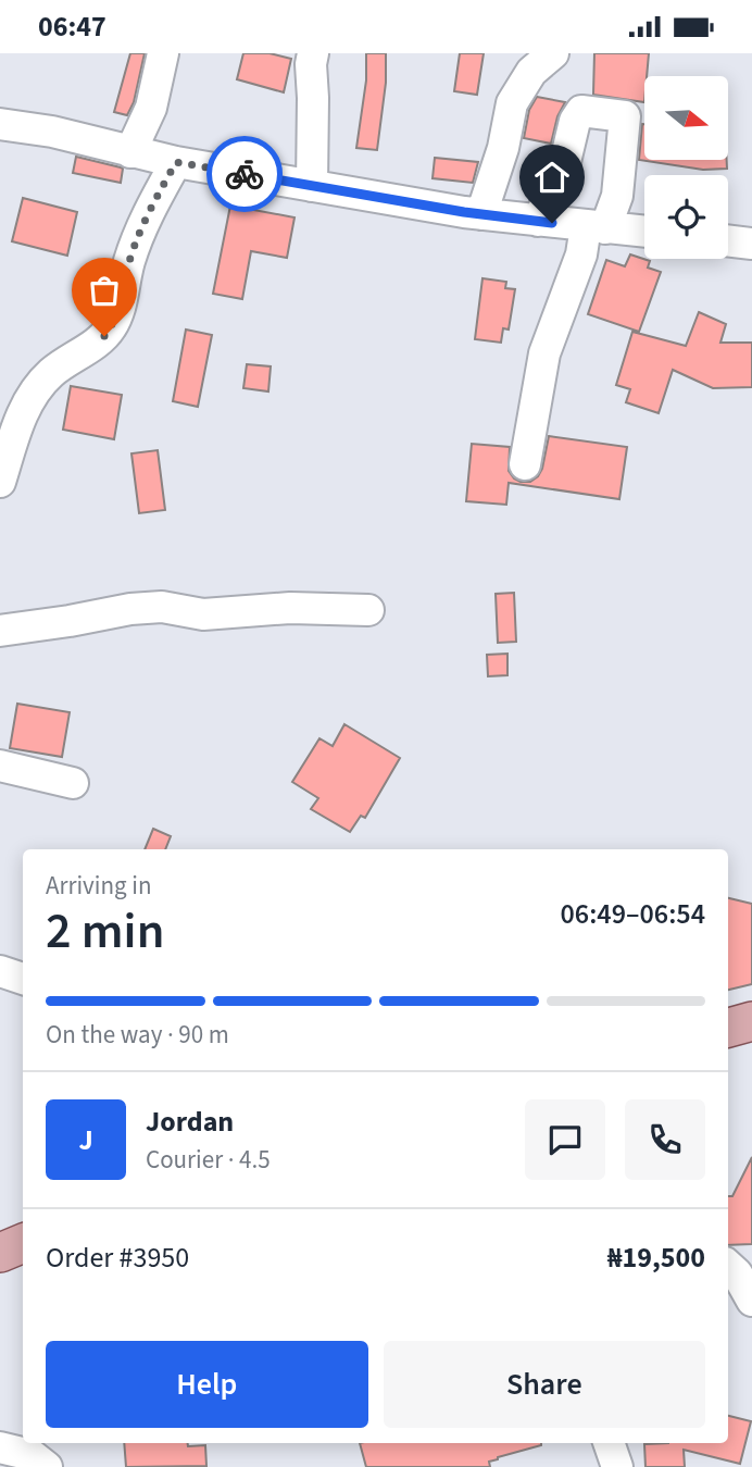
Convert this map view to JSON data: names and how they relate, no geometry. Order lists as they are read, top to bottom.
{
  "north": "right",
  "page": {
    "status": "06:47",
    "heading": ["2 min", "Arriving in", "06:49–06:54"],
    "panel": [
      "Jordan",
      "Courier · 4.5",
      "Order #3950",
      "₦19,500"
    ],
    "bar": "On the way · 90 m",
    "round": "J",
    "buttons": ["Help", "Share"]
  }
}
